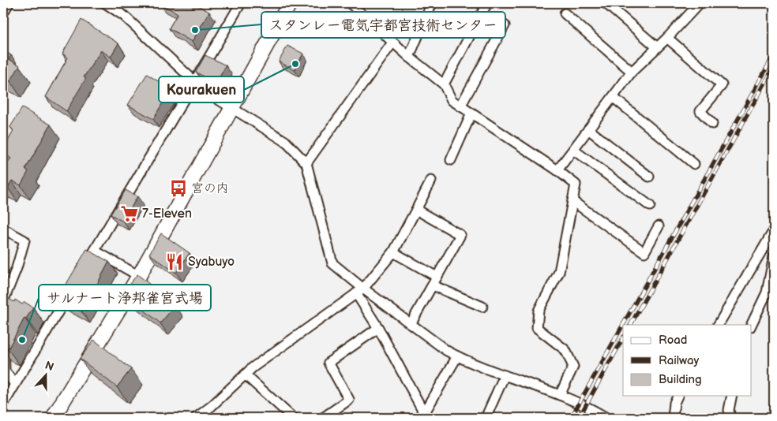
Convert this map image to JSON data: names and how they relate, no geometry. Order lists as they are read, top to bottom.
{
  "places": {
    "other": ["スタンレー電気宇都宮技術センター", "Kourakuen", "サルナート浄邦雀宮式場"],
    "bus stop": ["宮の内"],
    "supermarket": ["7-Eleven"],
    "restaurant": ["Syabuyo"]
  },
  "legend": ["Road", "Railway", "Building"],
  "north": "top"
}
